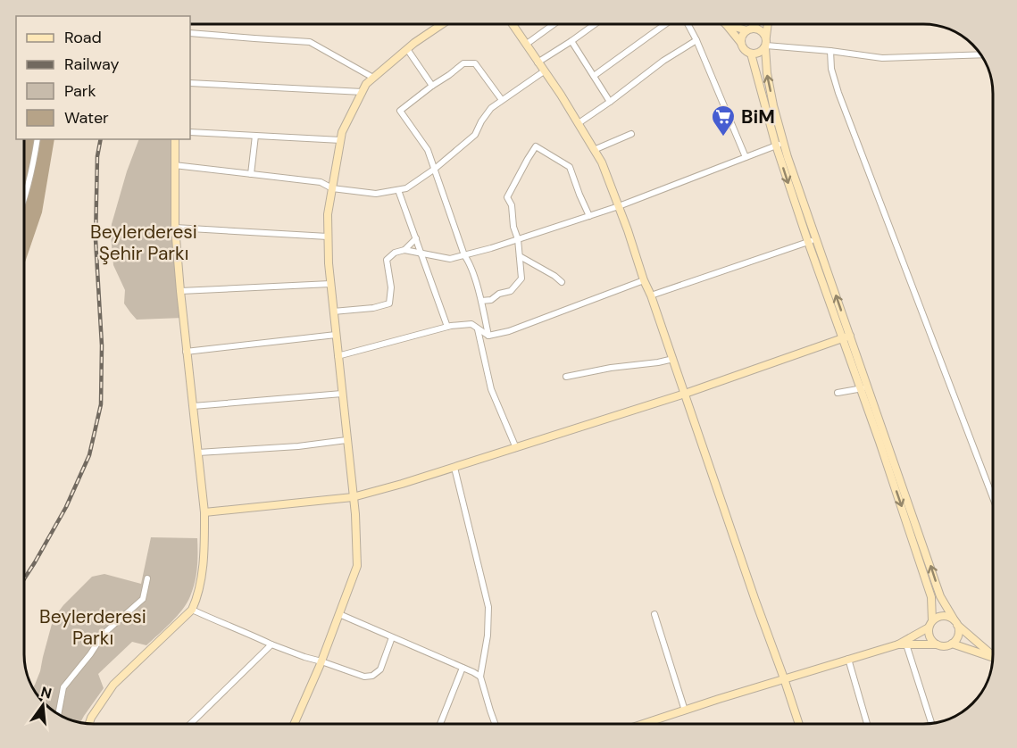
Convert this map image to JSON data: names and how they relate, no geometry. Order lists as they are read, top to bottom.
{
  "parks": ["Beylerderesi Şehir Parkı", "Beylerderesi Parkı"],
  "places": {
    "supermarket": ["BiM"]
  },
  "legend": [
    "Road",
    "Railway",
    "Park",
    "Water"
  ],
  "north": "top"
}
